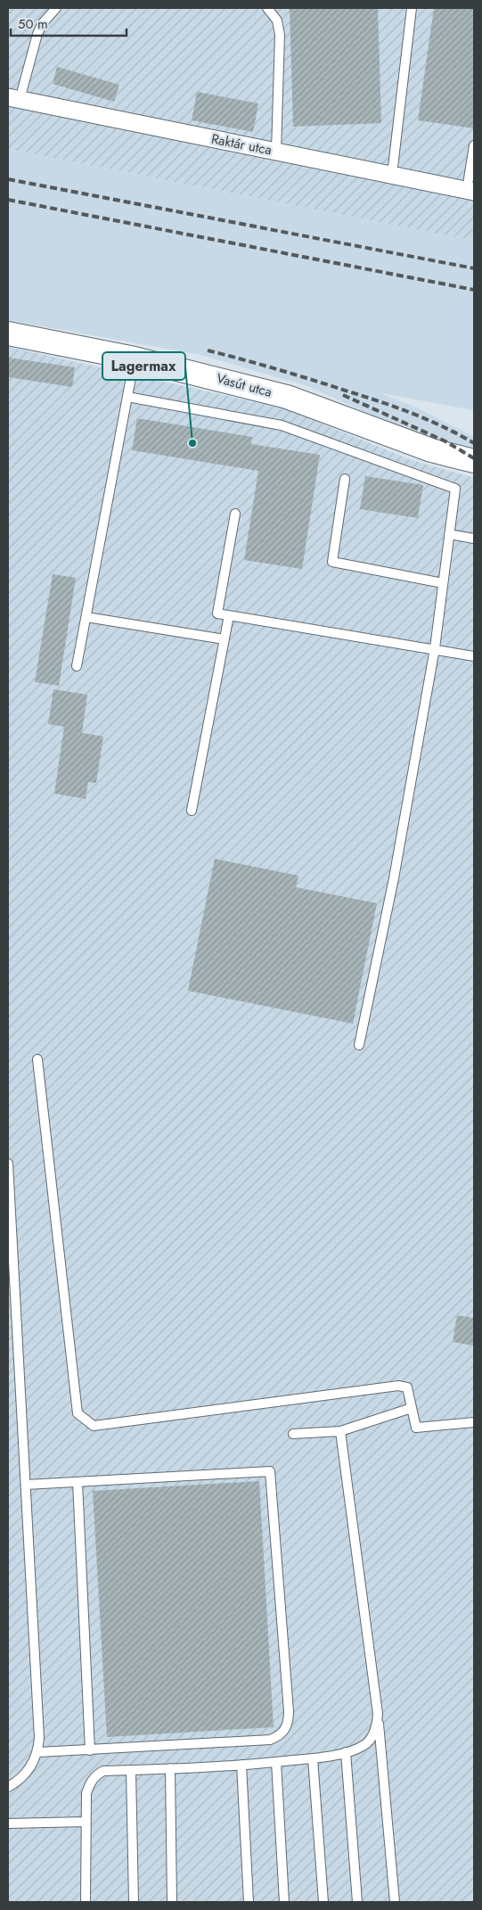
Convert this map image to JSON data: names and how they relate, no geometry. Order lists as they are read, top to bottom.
{
  "streets": {
    "street": ["Raktár utca", "Vasút utca"]
  },
  "places": ["Lagermax"],
  "scale_bar": "50 m"
}
